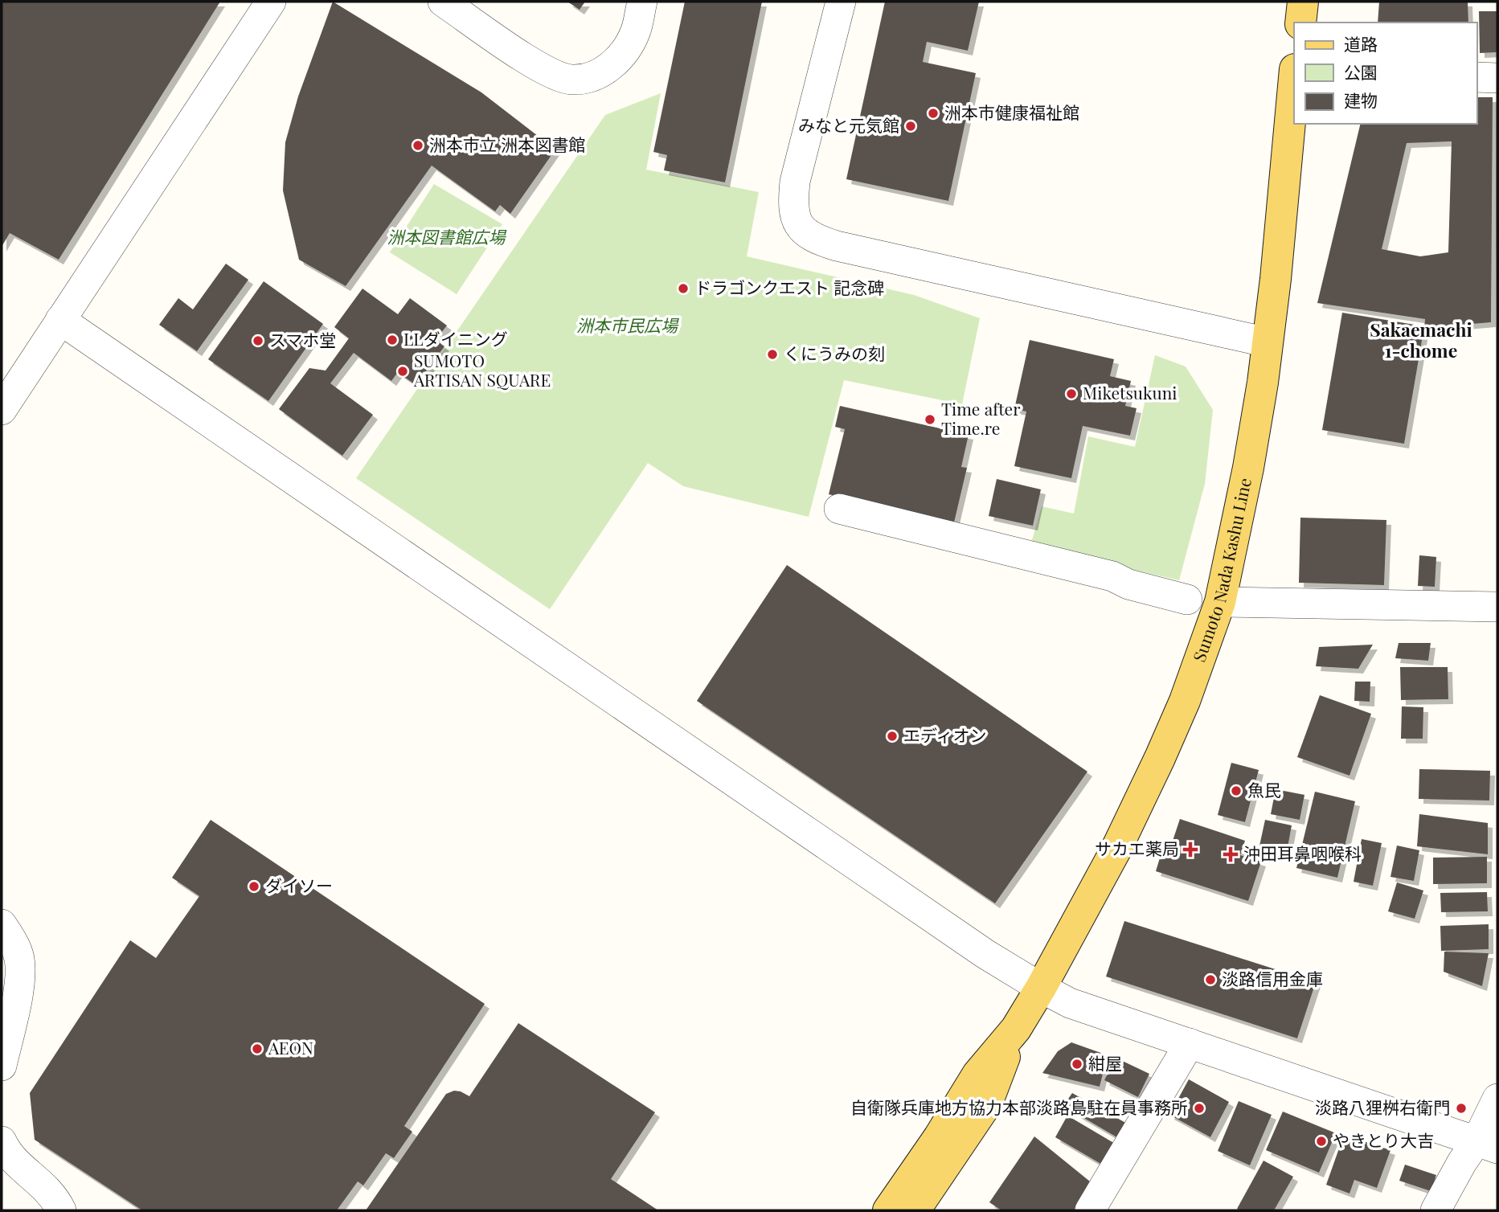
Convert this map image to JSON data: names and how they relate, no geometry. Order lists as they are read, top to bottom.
{
  "streets": {
    "main road": ["Sumoto Nada Kashu Line"]
  },
  "districts": ["Sakaemachi 1-chome"],
  "parks": ["洲本図書館広場", "洲本市民広場"],
  "places": {
    "other": [
      "洲本市健康福祉館",
      "みなと元気館",
      "洲本市立 洲本図書館",
      "ドラゴンクエスト 記念碑",
      "LLダイニング",
      "スマホ堂",
      "くにうみの刻",
      "SUMOTO ARTISAN SQUARE",
      "Miketsukuni",
      "Time after Time.re",
      "エディオン",
      "魚民",
      "ダイソー",
      "淡路信用金庫",
      "AEON",
      "紺屋",
      "自衛隊兵庫地方協力本部淡路島駐在員事務所",
      "淡路八狸桝右衛門",
      "やきとり大吉"
    ],
    "health": ["サカエ薬局", "沖田耳鼻咽喉科"]
  },
  "legend": ["道路", "公園", "建物"]
}
